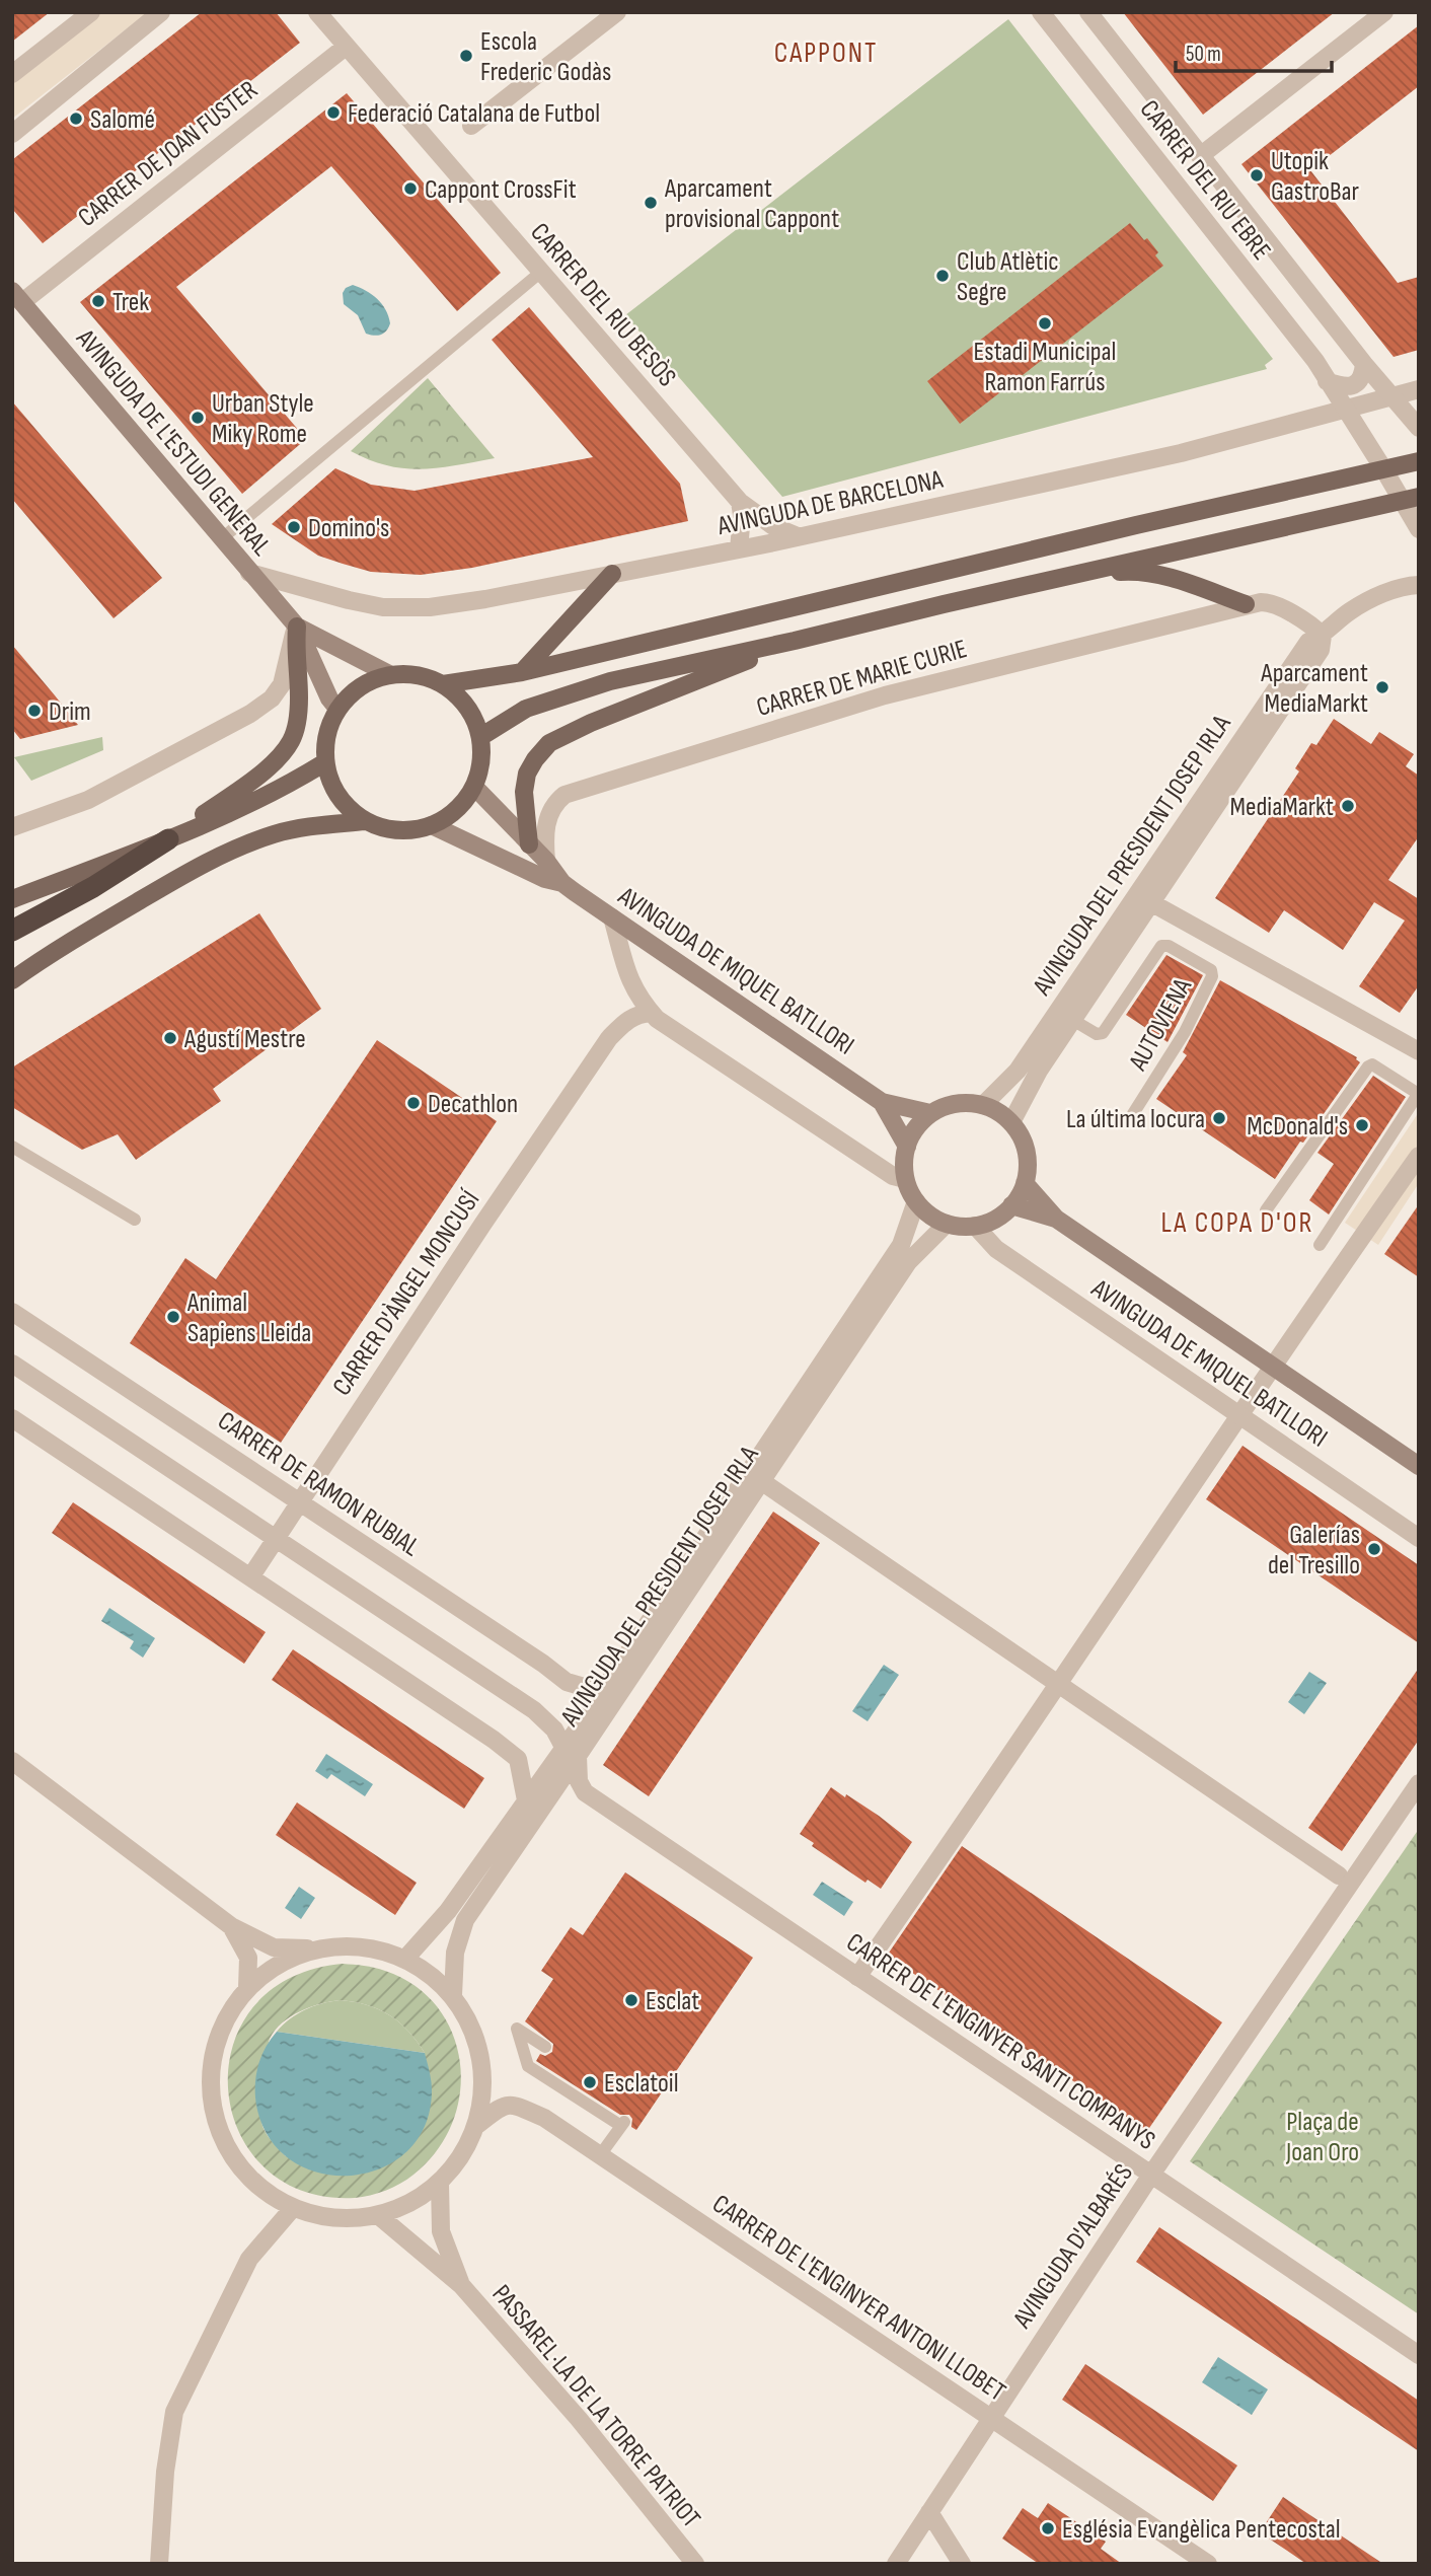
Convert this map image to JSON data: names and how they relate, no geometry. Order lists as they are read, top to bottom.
{
  "streets": {
    "main road": ["AVINGUDA DE L'ESTUDI GENERAL", "AVINGUDA DE MIQUEL BATLLORI"],
    "street": [
      "CARRER DE JOAN FUSTER",
      "CARRER DEL RIU EBRE",
      "CARRER DEL RIU BESÒS",
      "AVINGUDA DE BARCELONA",
      "CARRER DE MARIE CURIE",
      "AVINGUDA DEL PRESIDENT JOSEP IRLA",
      "CARRER D'ÀNGEL MONCUSÍ",
      "CARRER DE RAMON RUBIAL",
      "CARRER DE L'ENGINYER SANTI COMPANYS",
      "AVINGUDA D'ALBARÉS",
      "CARRER DE L'ENGINYER ANTONI LLOBET",
      "PASSAREL·LA DE LA TORRE PATRIOT"
    ],
    "lane": ["AUTOVIENA"]
  },
  "crossings": [
    ["CARRER DE JOAN FUSTER", "CARRER DEL RIU BESÒS"],
    ["CARRER DE JOAN FUSTER", "AVINGUDA DE L'ESTUDI GENERAL"],
    ["CARRER DEL RIU EBRE", "AVINGUDA DE BARCELONA"],
    ["CARRER DEL RIU BESÒS", "AVINGUDA DE BARCELONA"],
    ["AVINGUDA DE L'ESTUDI GENERAL", "AVINGUDA DE BARCELONA"],
    ["AVINGUDA DE L'ESTUDI GENERAL", "AVINGUDA DE MIQUEL BATLLORI"],
    ["CARRER DE MARIE CURIE", "AVINGUDA DE MIQUEL BATLLORI"],
    ["AVINGUDA DEL PRESIDENT JOSEP IRLA", "AVINGUDA DE MIQUEL BATLLORI"],
    ["AVINGUDA DEL PRESIDENT JOSEP IRLA", "AUTOVIENA"],
    ["AVINGUDA DEL PRESIDENT JOSEP IRLA", "CARRER DE RAMON RUBIAL"],
    ["AVINGUDA DEL PRESIDENT JOSEP IRLA", "CARRER DE L'ENGINYER SANTI COMPANYS"],
    ["CARRER D'ÀNGEL MONCUSÍ", "CARRER DE RAMON RUBIAL"],
    ["CARRER DE L'ENGINYER SANTI COMPANYS", "AVINGUDA D'ALBARÉS"],
    ["AVINGUDA D'ALBARÉS", "CARRER DE L'ENGINYER ANTONI LLOBET"]
  ],
  "districts": ["CAPPONT", "LA COPA D'OR"],
  "parks": ["Plaça de Joan Oro"],
  "places": [
    "Escola Frederic Godàs",
    "Federació Catalana de Futbol",
    "Salomé",
    "Utopik GastroBar",
    "Cappont CrossFit",
    "Aparcament provisional Cappont",
    "Club Atlètic Segre",
    "Trek",
    "Estadi Municipal Ramon Farrús",
    "Urban Style Miky Rome",
    "Domino's",
    "Aparcament MediaMarkt",
    "Drim",
    "MediaMarkt",
    "Agustí Mestre",
    "Decathlon",
    "La última locura",
    "McDonald's",
    "Animal Sapiens Lleida",
    "Galerías del Tresillo",
    "Esclat",
    "Esclatoil",
    "Església Evangèlica Pentecostal"
  ],
  "scale_bar": "50 m"
}
